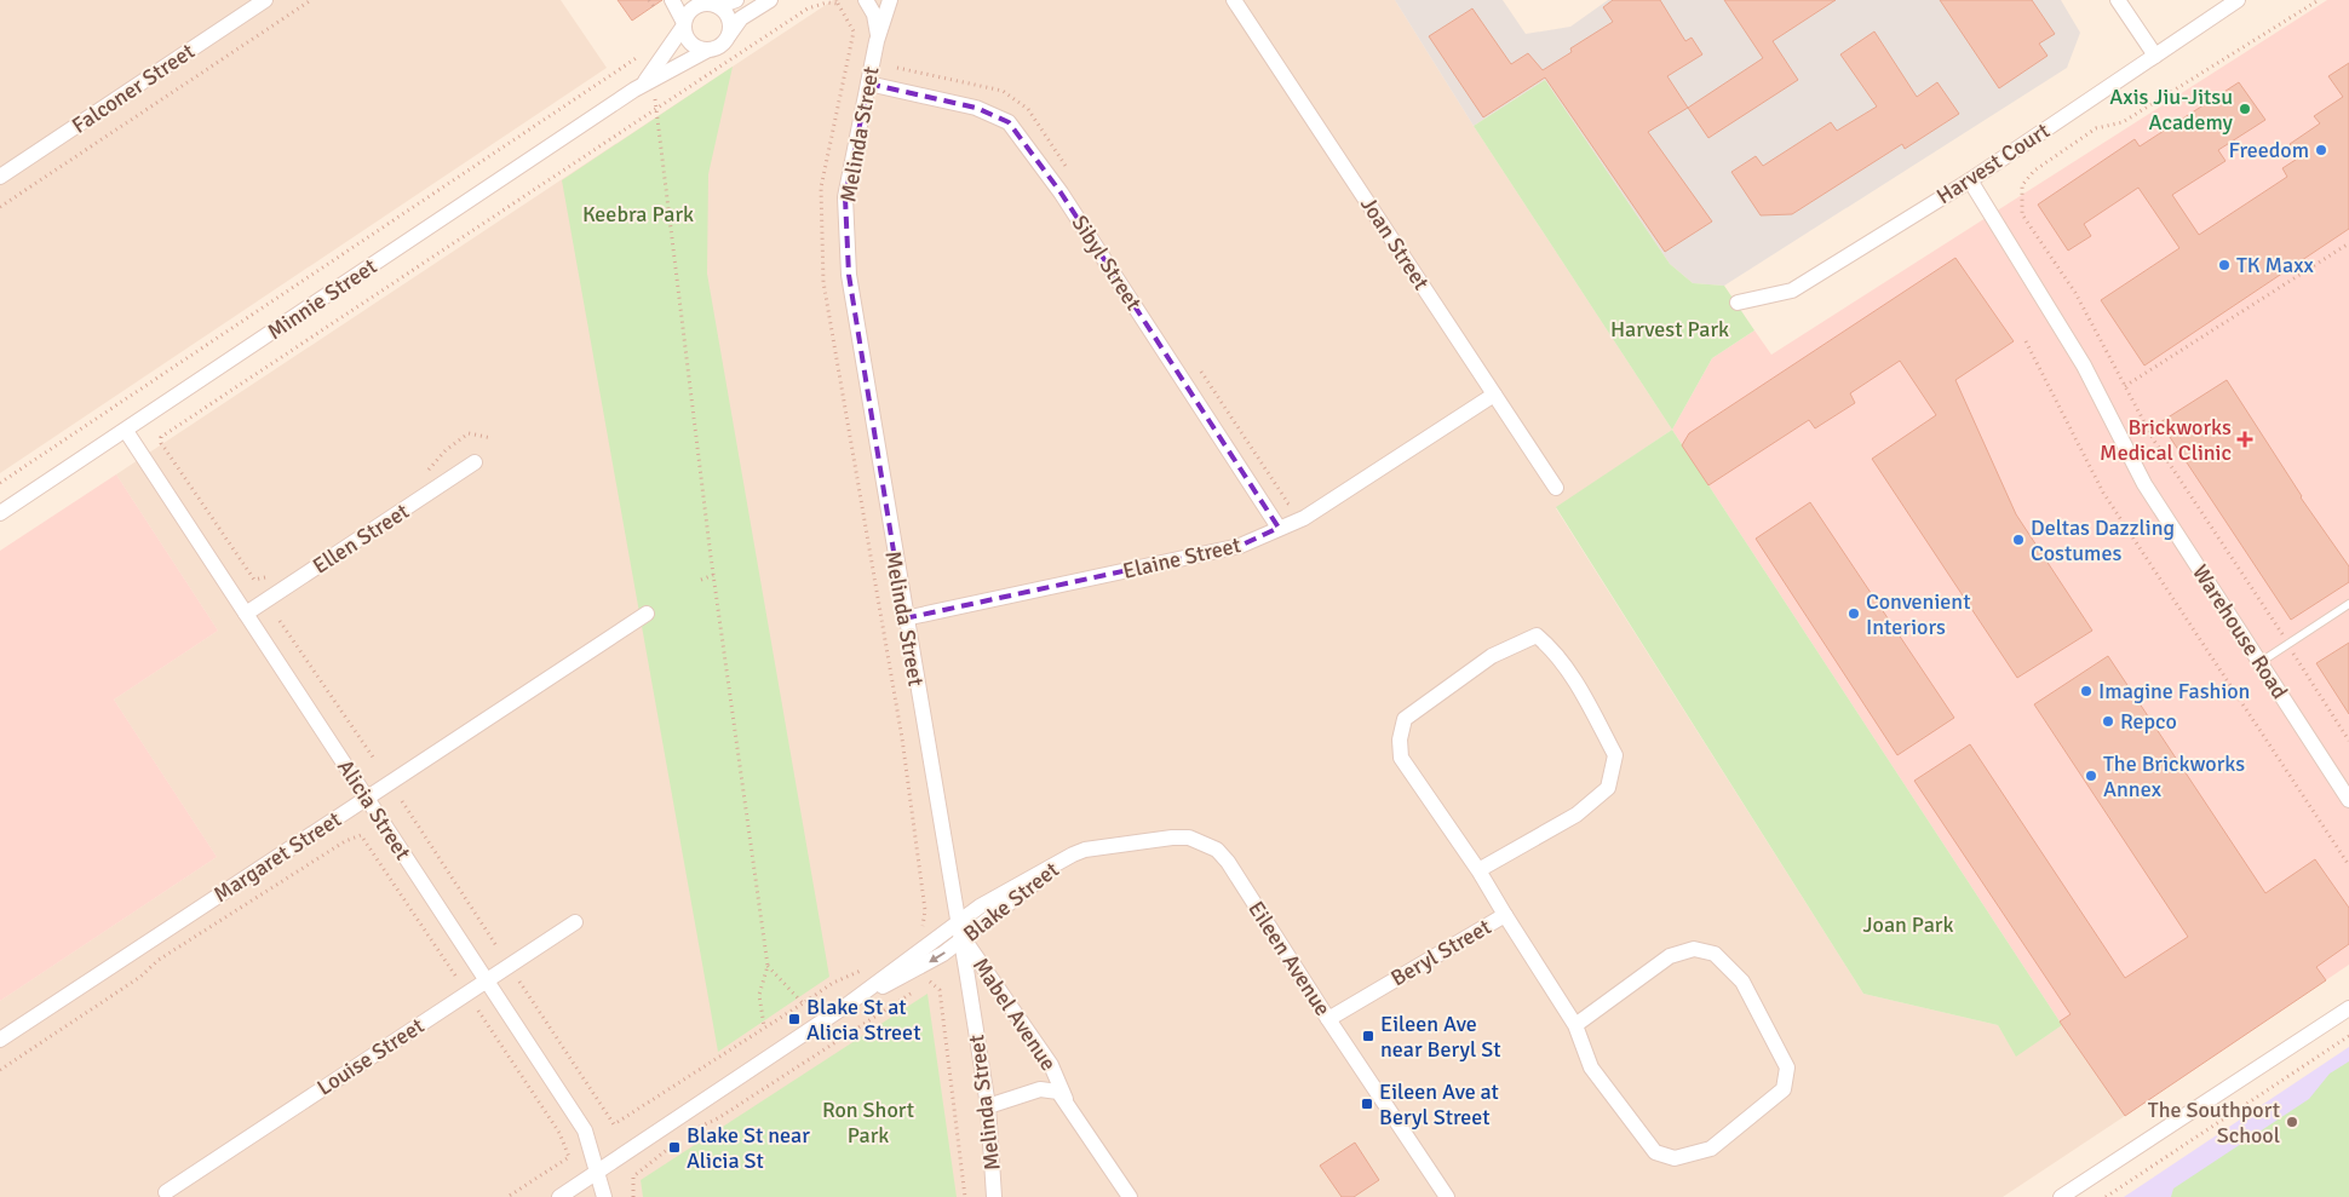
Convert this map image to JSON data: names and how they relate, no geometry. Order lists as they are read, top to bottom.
{
  "streets": {
    "street": [
      "Falconer Street",
      "Melinda Street",
      "Harvest Court",
      "Joan Street",
      "Sibyl Street",
      "Minnie Street",
      "Ellen Street",
      "Elaine Street",
      "Warehouse Road",
      "Alicia Street",
      "Margaret Street",
      "Blake Street",
      "Beryl Street",
      "Eileen Avenue",
      "Mabel Avenue",
      "Louise Street"
    ]
  },
  "crossings": [
    ["Melinda Street", "Sibyl Street"],
    ["Melinda Street", "Elaine Street"],
    ["Melinda Street", "Blake Street"],
    ["Melinda Street", "Mabel Avenue"],
    ["Harvest Court", "Warehouse Road"],
    ["Joan Street", "Elaine Street"],
    ["Sibyl Street", "Elaine Street"],
    ["Minnie Street", "Alicia Street"],
    ["Ellen Street", "Alicia Street"],
    ["Alicia Street", "Margaret Street"],
    ["Alicia Street", "Blake Street"],
    ["Alicia Street", "Louise Street"],
    ["Blake Street", "Eileen Avenue"],
    ["Blake Street", "Mabel Avenue"],
    ["Beryl Street", "Eileen Avenue"]
  ],
  "parks": [
    "Keebra Park",
    "Harvest Park",
    "Joan Park",
    "Ron Short Park"
  ],
  "places": {
    "other": [
      "Axis Jiu-Jitsu Academy",
      "Freedom",
      "TK Maxx",
      "Deltas Dazzling Costumes",
      "Convenient Interiors",
      "Imagine Fashion",
      "Repco",
      "The Brickworks Annex",
      "The Southport School"
    ],
    "health": ["Brickworks Medical Clinic"],
    "transit": [
      "Blake St at Alicia Street",
      "Eileen Ave near Beryl St",
      "Eileen Ave at Beryl Street",
      "Blake St near Alicia St"
    ]
  }
}
